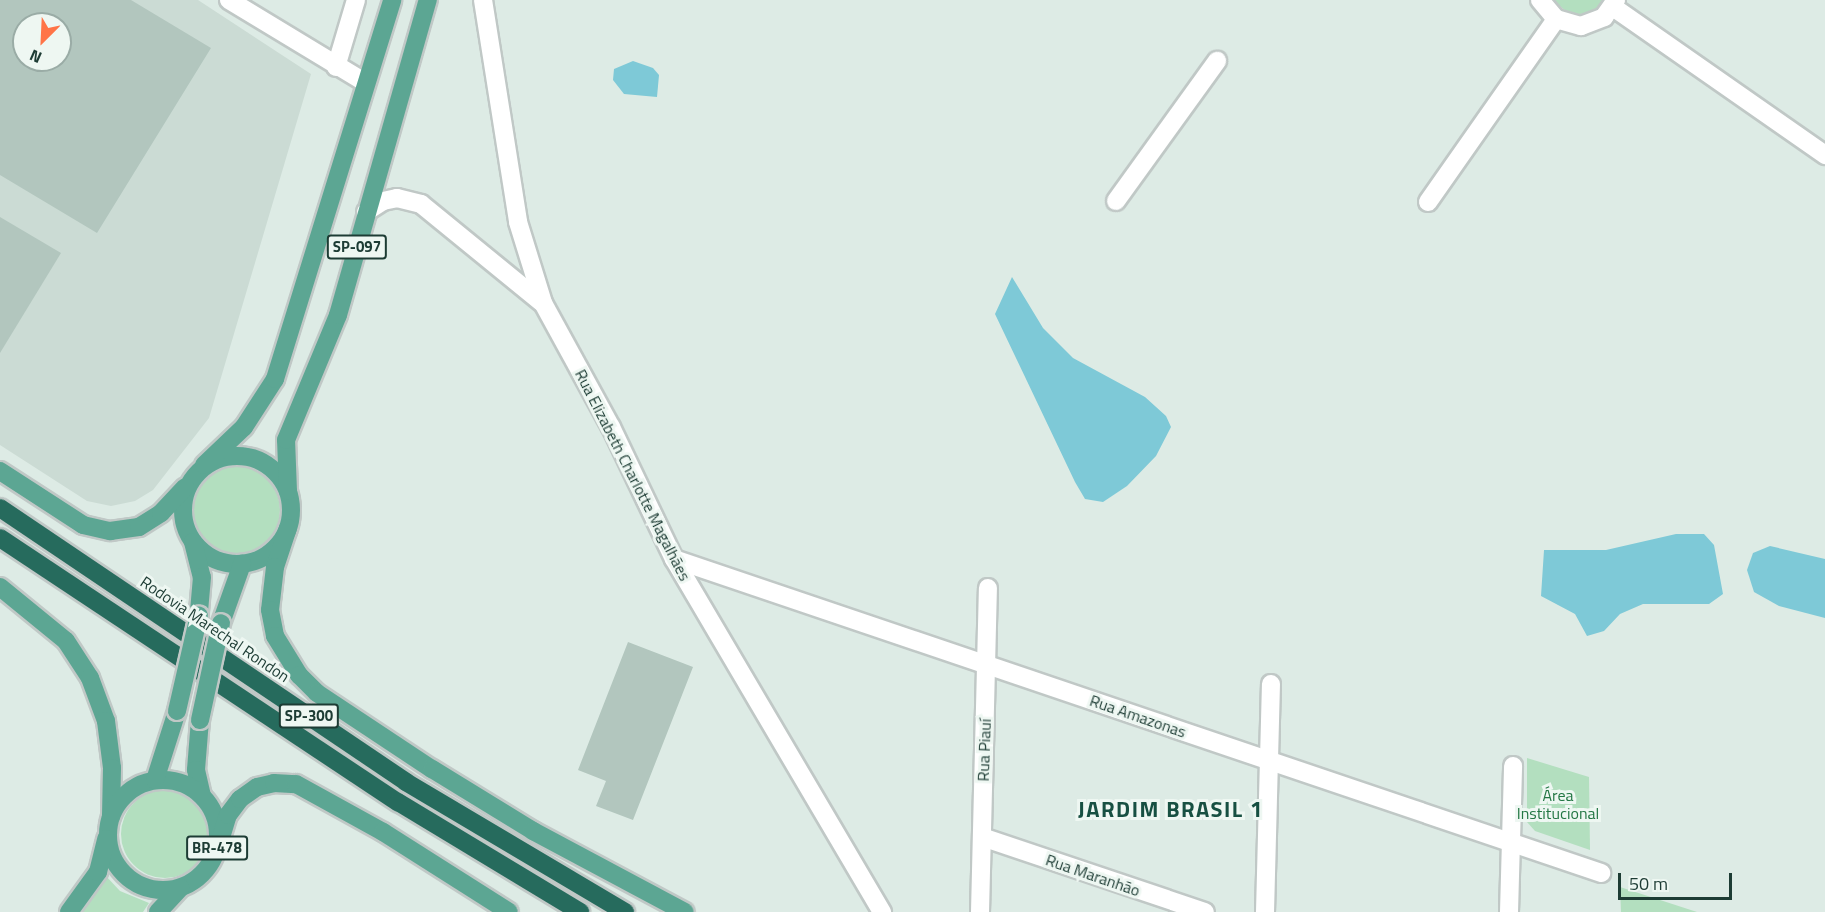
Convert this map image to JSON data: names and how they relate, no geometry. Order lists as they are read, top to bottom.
{
  "streets": {
    "highway": ["Rodovia Marechal Rondon", "SP-300"],
    "main road": ["SP-097", "BR-478"],
    "street": [
      "Rua Elizabeth Charlotte Magalhães",
      "Rua Amazonas",
      "Rua Piauí",
      "Rua Maranhão"
    ]
  },
  "crossings": [
    ["SP-097", "BR-478"],
    ["Rua Elizabeth Charlotte Magalhães", "Rua Amazonas"],
    ["Rua Amazonas", "Rua Piauí"],
    ["Rua Piauí", "Rua Maranhão"]
  ],
  "districts": ["JARDIM BRASIL 1"],
  "parks": ["Área Institucional"],
  "scale_bar": "50 m",
  "north": "bottom left"
}
